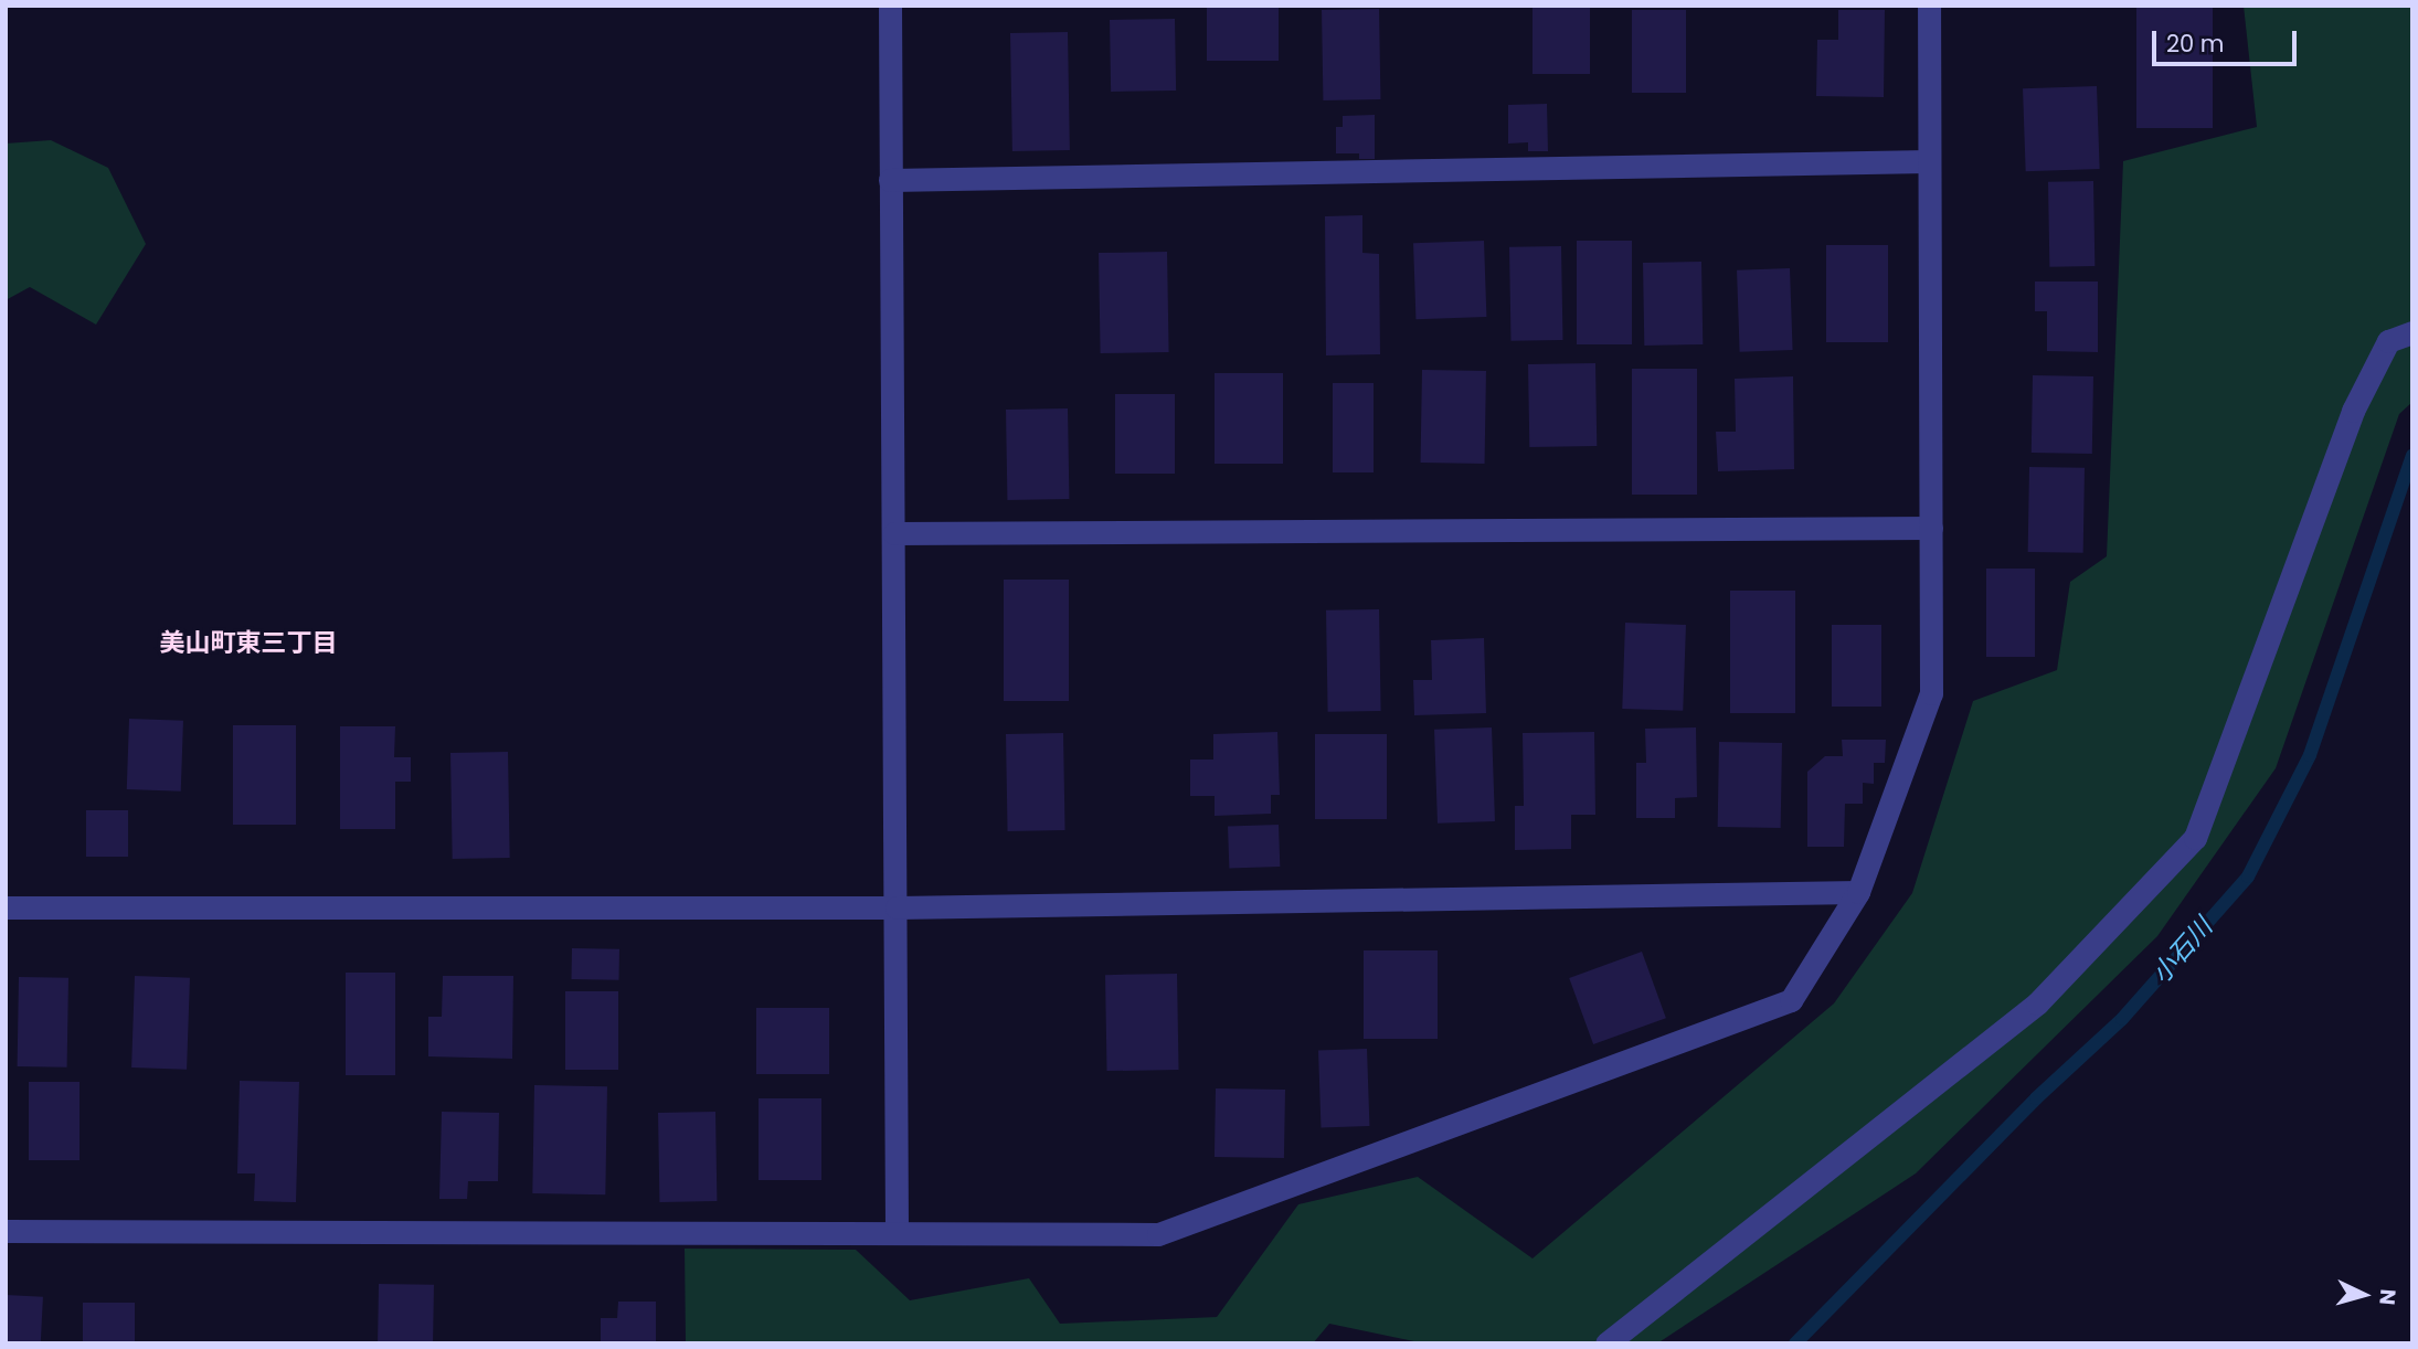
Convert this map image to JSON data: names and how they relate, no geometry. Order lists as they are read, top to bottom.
{
  "districts": ["美山町東三丁目"],
  "water": ["小石川"],
  "scale_bar": "20 m",
  "north": "right"
}
